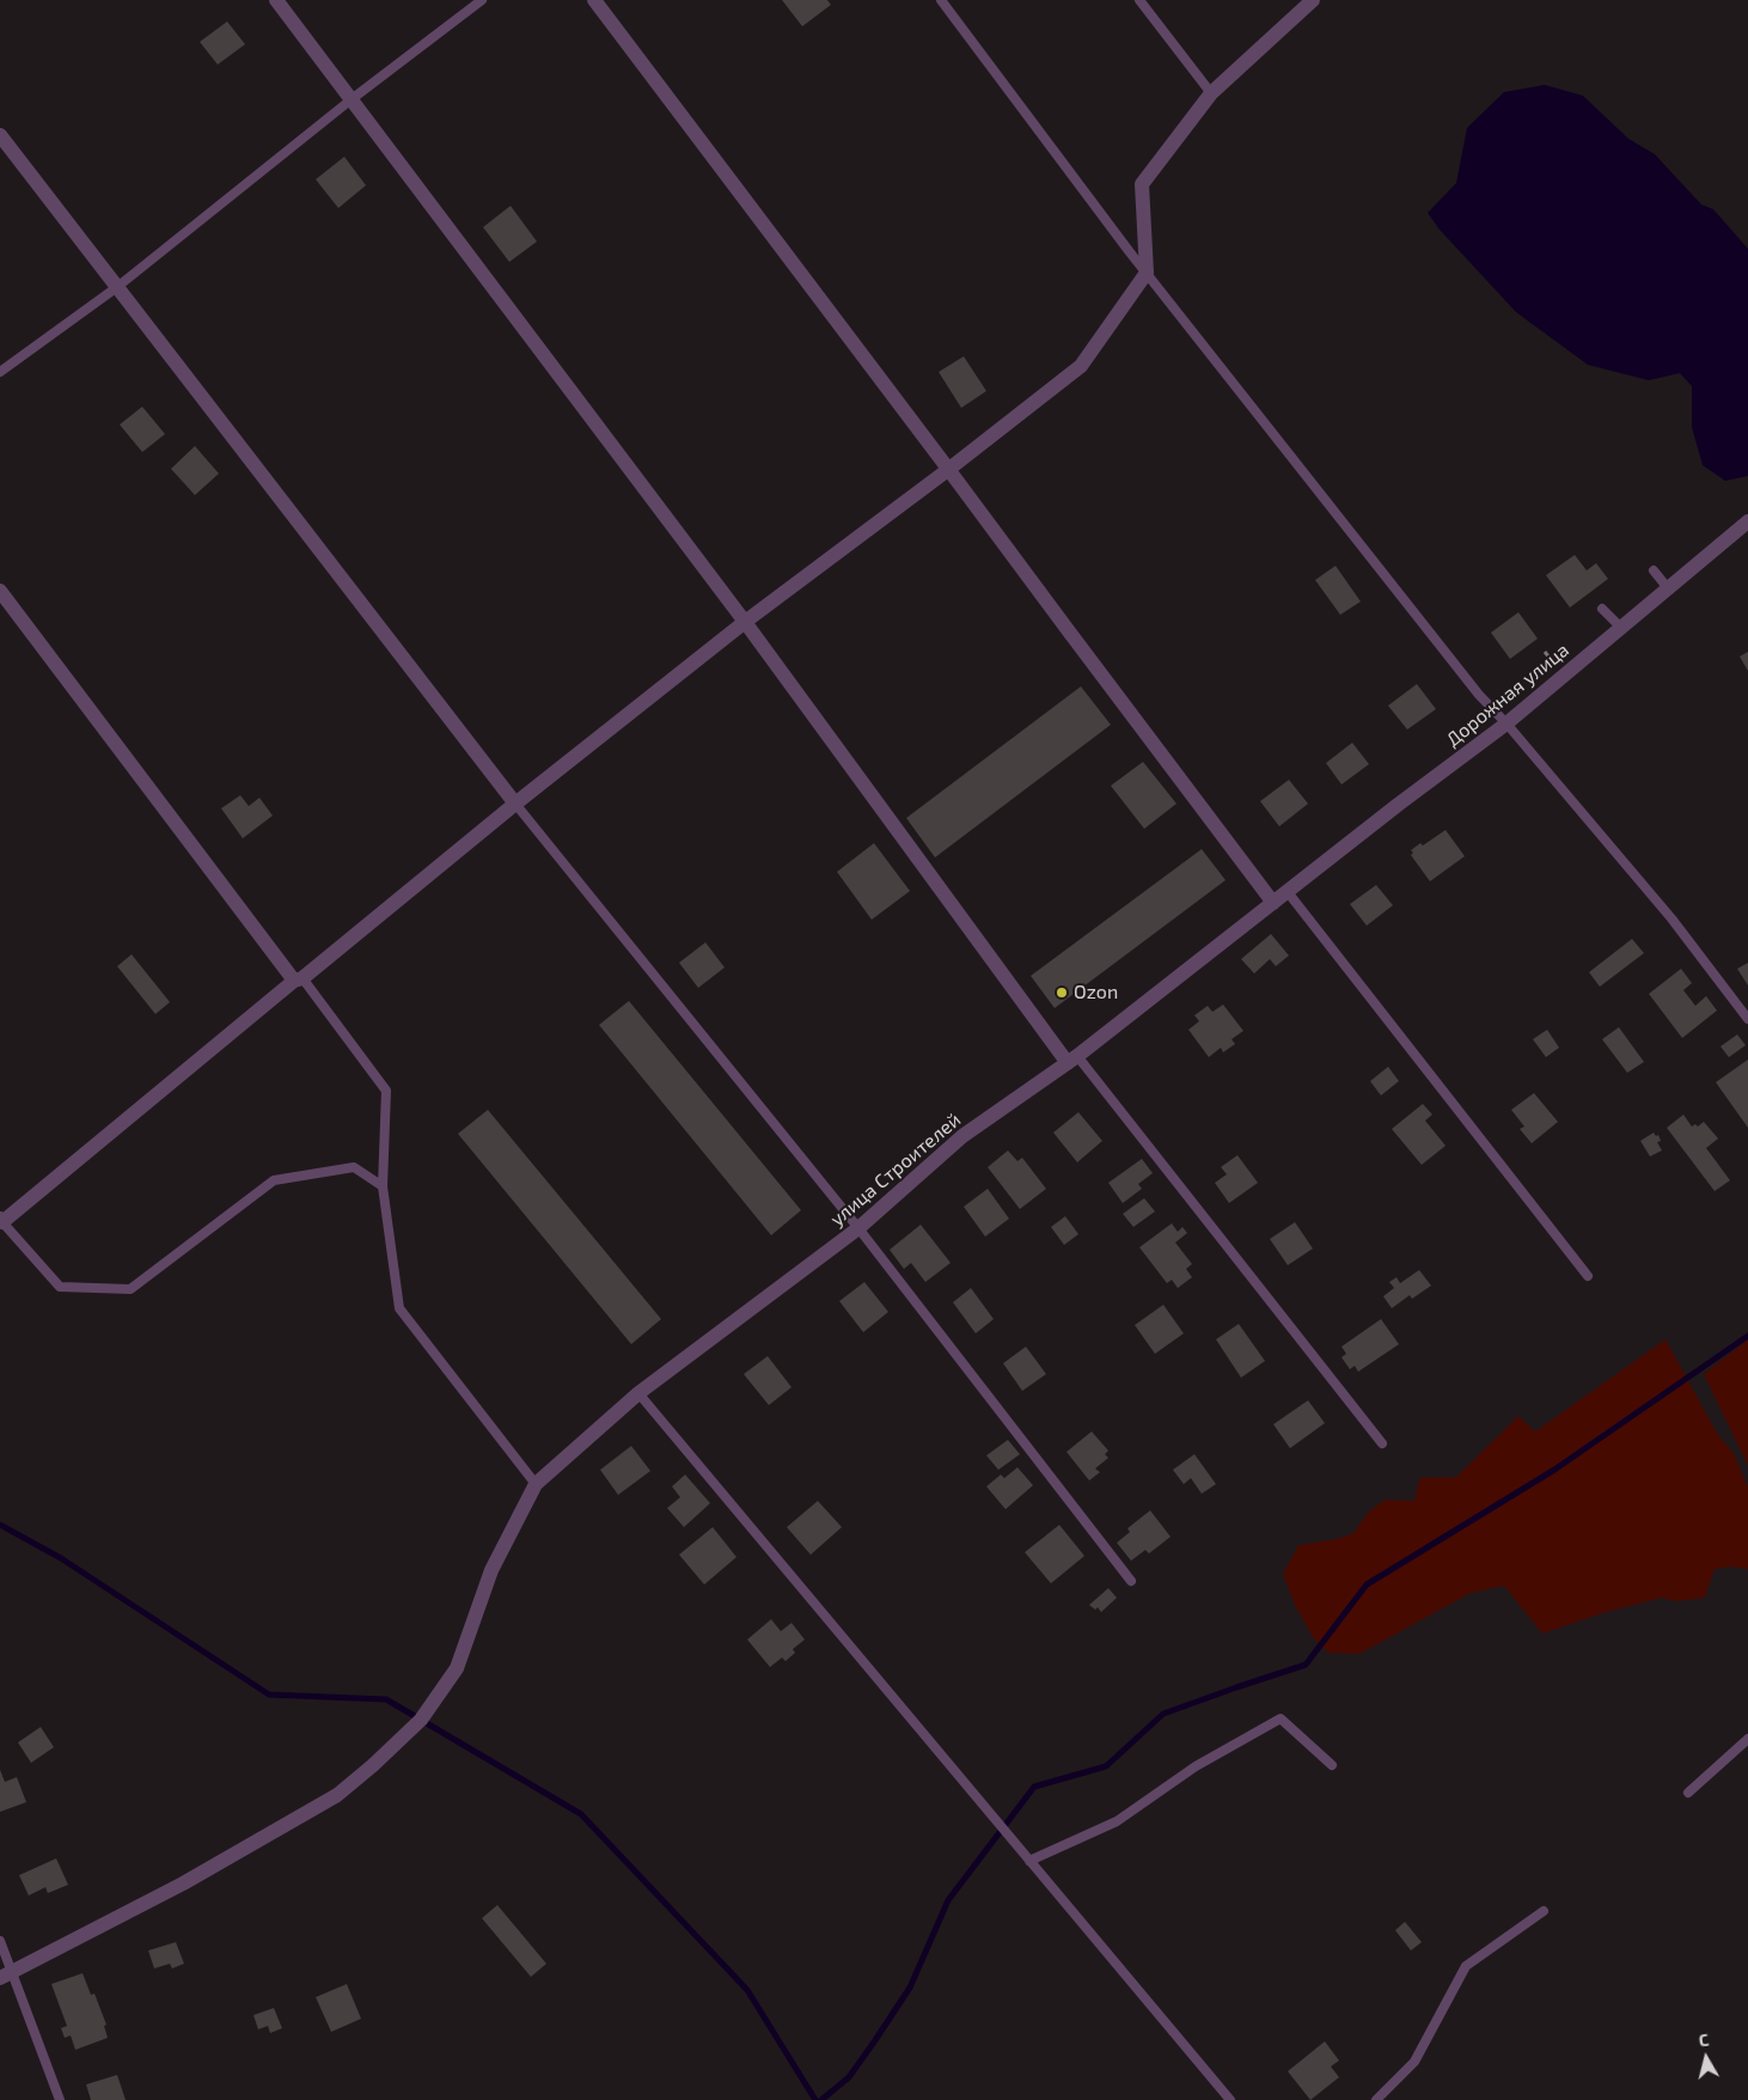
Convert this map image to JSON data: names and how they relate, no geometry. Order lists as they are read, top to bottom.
{
  "streets": {
    "street": ["Дорожная улица", "улица Строителей"]
  },
  "crossings": [
    ["Дорожная улица", "улица Строителей"]
  ],
  "places": ["Ozon"],
  "north": "top"
}
